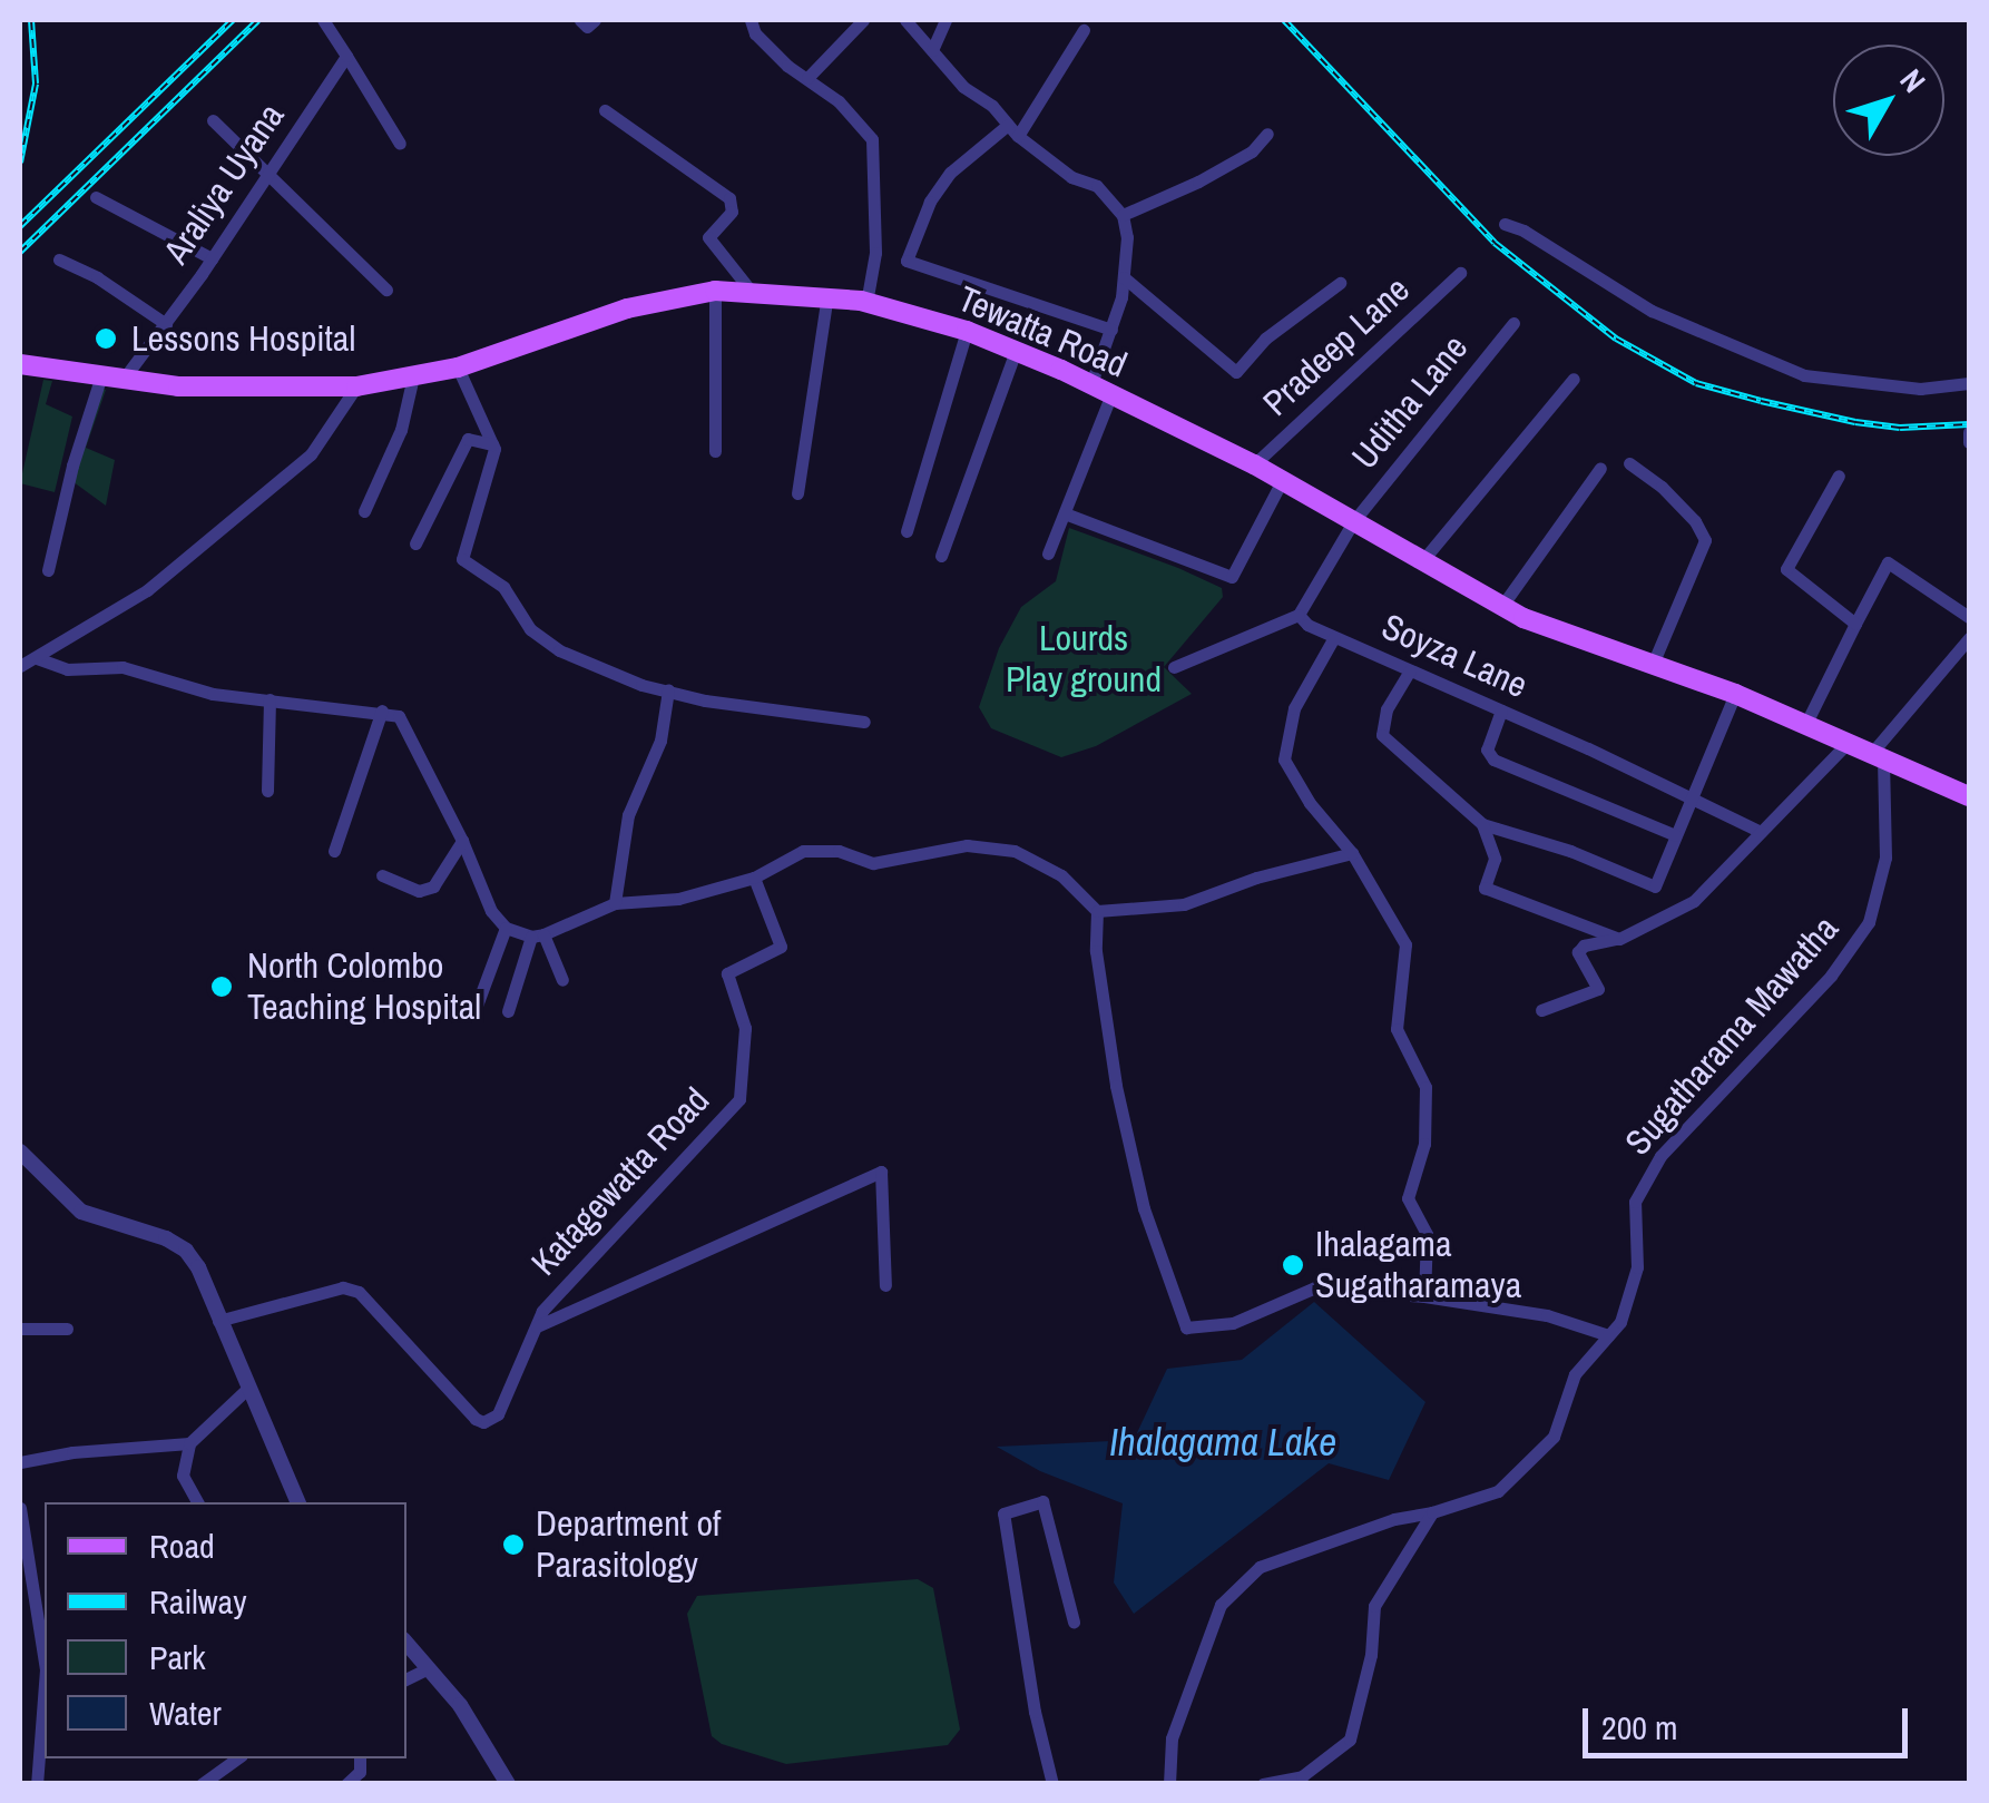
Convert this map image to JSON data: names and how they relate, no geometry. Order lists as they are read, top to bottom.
{
  "streets": {
    "main road": ["Tewatta Road"],
    "street": [
      "Araliya Uyana",
      "Pradeep Lane",
      "Uditha Lane",
      "Soyza Lane",
      "Sugatharama Mawatha",
      "Katagewatta Road"
    ]
  },
  "crossings": [
    ["Araliya Uyana", "Tewatta Road"],
    ["Tewatta Road", "Pradeep Lane"],
    ["Tewatta Road", "Uditha Lane"],
    ["Tewatta Road", "Sugatharama Mawatha"]
  ],
  "water": ["Ihalagama Lake"],
  "parks": ["Lourds Play ground"],
  "places": [
    "Lessons Hospital",
    "North Colombo Teaching Hospital",
    "Ihalagama Sugatharamaya",
    "Department of Parasitology"
  ],
  "legend": [
    "Road",
    "Railway",
    "Park",
    "Water"
  ],
  "scale_bar": "200 m",
  "north": "top right"
}
